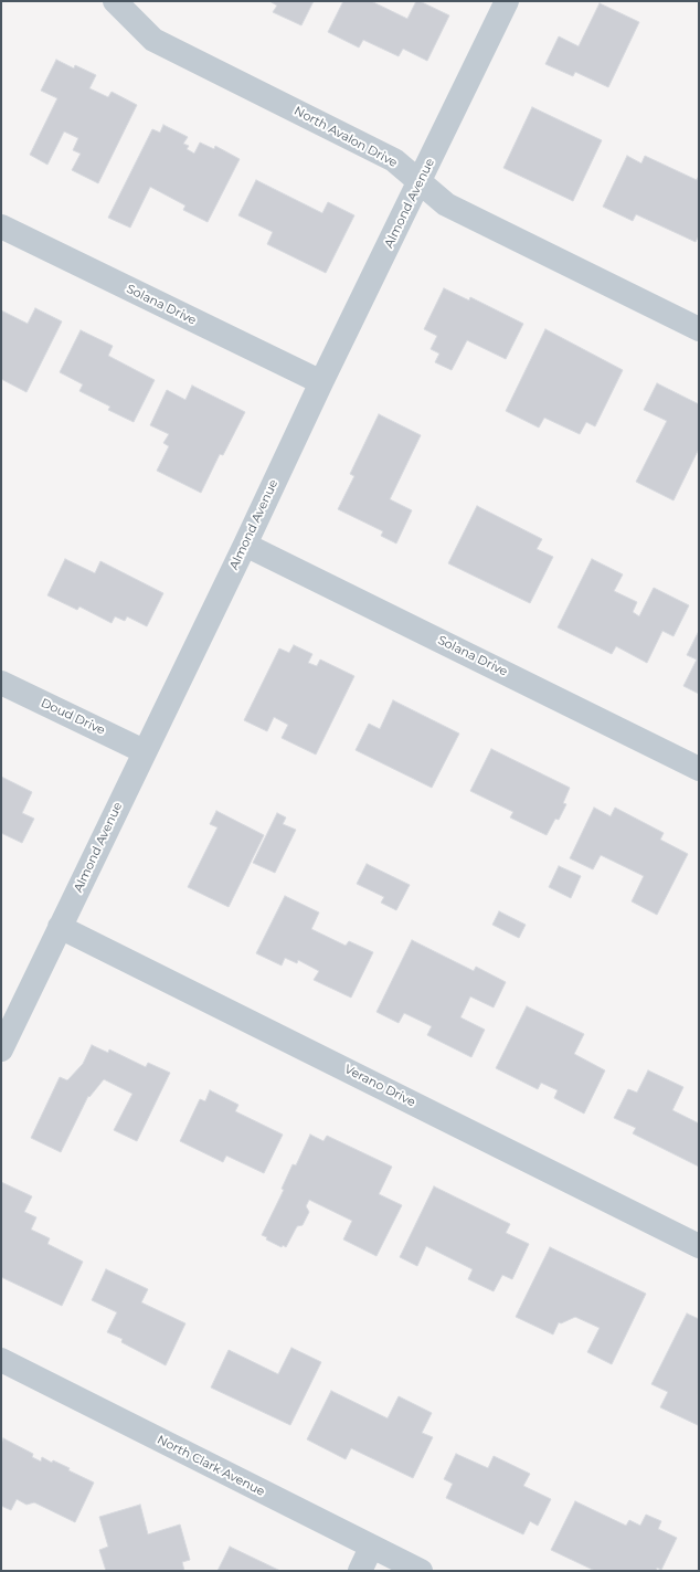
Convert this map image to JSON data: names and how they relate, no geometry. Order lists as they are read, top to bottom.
{
  "streets": {
    "street": [
      "North Avalon Drive",
      "Almond Avenue",
      "Solana Drive",
      "Doud Drive",
      "Verano Drive",
      "North Clark Avenue"
    ]
  },
  "crossings": [
    ["North Avalon Drive", "Almond Avenue"],
    ["Almond Avenue", "Solana Drive"],
    ["Almond Avenue", "Doud Drive"],
    ["Almond Avenue", "Verano Drive"]
  ]
}
